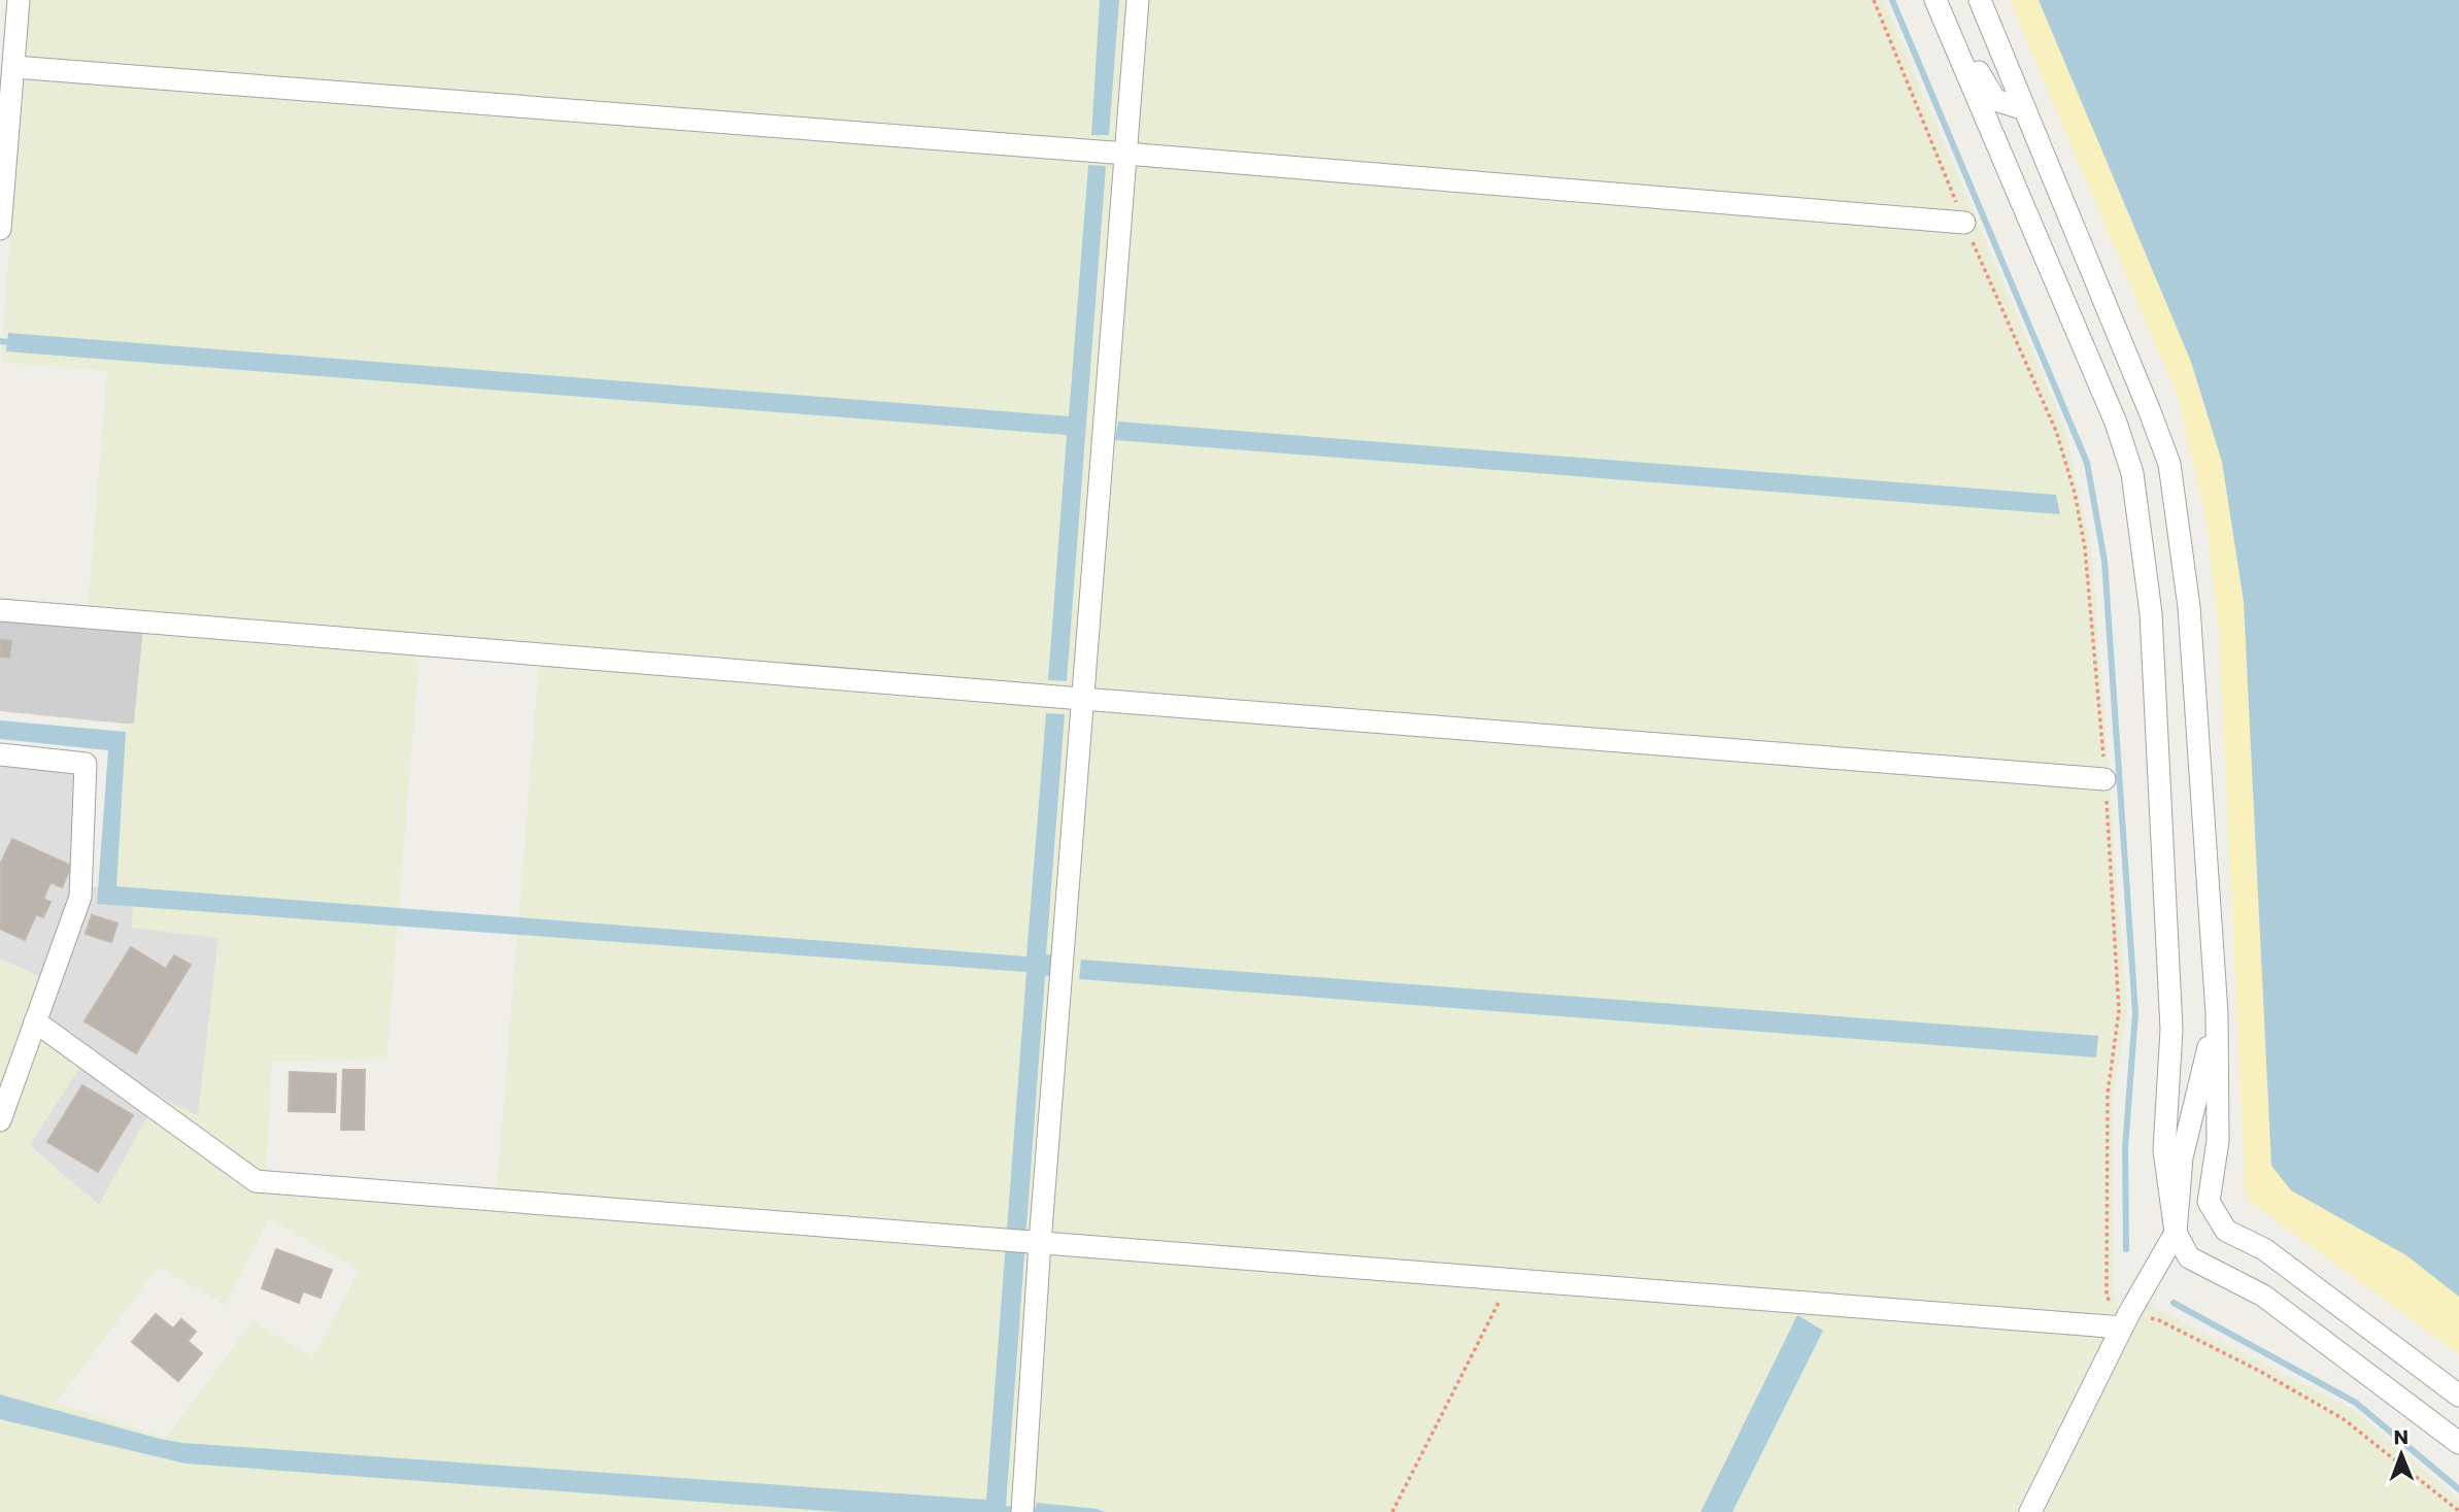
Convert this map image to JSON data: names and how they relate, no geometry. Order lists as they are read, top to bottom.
{
  "north": "top"
}
